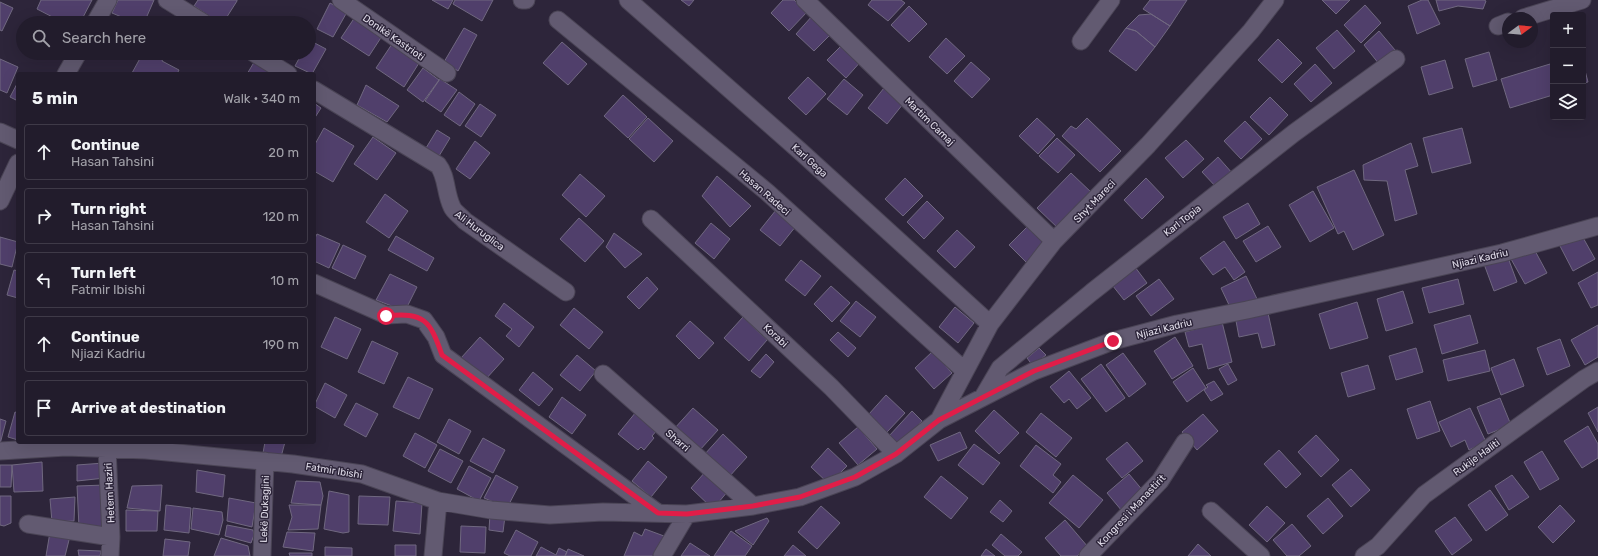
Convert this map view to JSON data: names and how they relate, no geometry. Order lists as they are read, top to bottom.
{
  "streets": {
    "street": [
      "Donikë Kastrioti",
      "Martim Camaj",
      "Karl Gega",
      "Hasan Radeci",
      "Shyt Mareci",
      "Karl Topia",
      "Ali Huruglica",
      "Njiazi Kadriu",
      "Korabi",
      "Sharri",
      "Rukije Haliti",
      "Fatmir Ibishi",
      "Hetem Haziri",
      "Lekë Dukagjini",
      "Kongresi i Manastirit"
    ]
  },
  "crossings": [
    ["Martim Camaj", "Shyt Mareci"],
    ["Karl Gega", "Shyt Mareci"],
    ["Hasan Radeci", "Shyt Mareci"],
    ["Shyt Mareci", "Njiazi Kadriu"],
    ["Karl Topia", "Njiazi Kadriu"],
    ["Njiazi Kadriu", "Korabi"],
    ["Njiazi Kadriu", "Sharri"],
    ["Njiazi Kadriu", "Fatmir Ibishi"],
    ["Fatmir Ibishi", "Hetem Haziri"],
    ["Fatmir Ibishi", "Lekë Dukagjini"]
  ],
  "north": "right",
  "page": {
    "map_buttons": ["+", "−"],
    "search": "Search here",
    "heading": ["5 min", "Walk · 340 m"],
    "list": [
      ["Continue", "Hasan Tahsini", "20 m"],
      ["Turn right", "Hasan Tahsini", "120 m"],
      ["Turn left", "Fatmir Ibishi", "10 m"],
      ["Continue", "Njiazi Kadriu", "190 m"],
      "Arrive at destination"
    ]
  }
}
